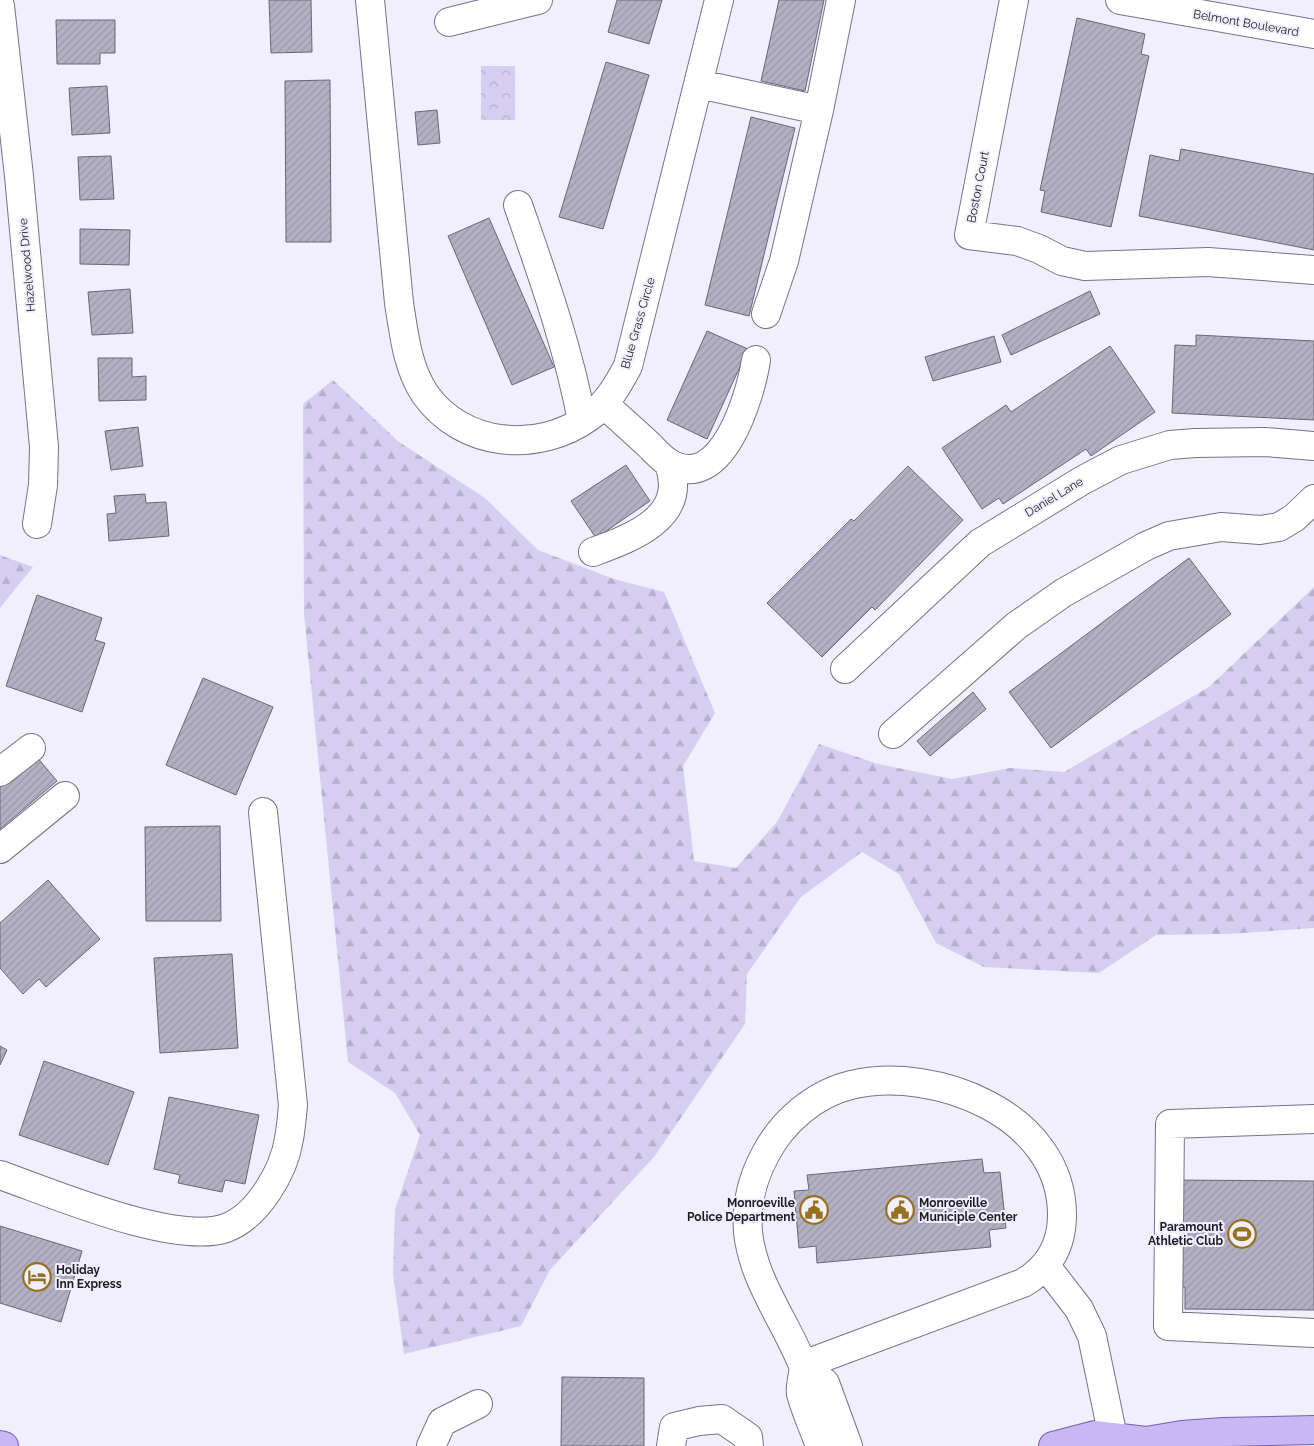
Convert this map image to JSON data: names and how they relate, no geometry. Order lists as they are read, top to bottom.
{
  "streets": {
    "street": [
      "Belmont Boulevard",
      "Boston Court",
      "Hazelwood Drive",
      "Blue Grass Circle",
      "Daniel Lane"
    ]
  },
  "places": {
    "public building": ["Monroeville Police Department", "Monroeville Municiple Center"],
    "sports": ["Paramount Athletic Club"],
    "hotel": ["Holiday Inn Express"]
  }
}
